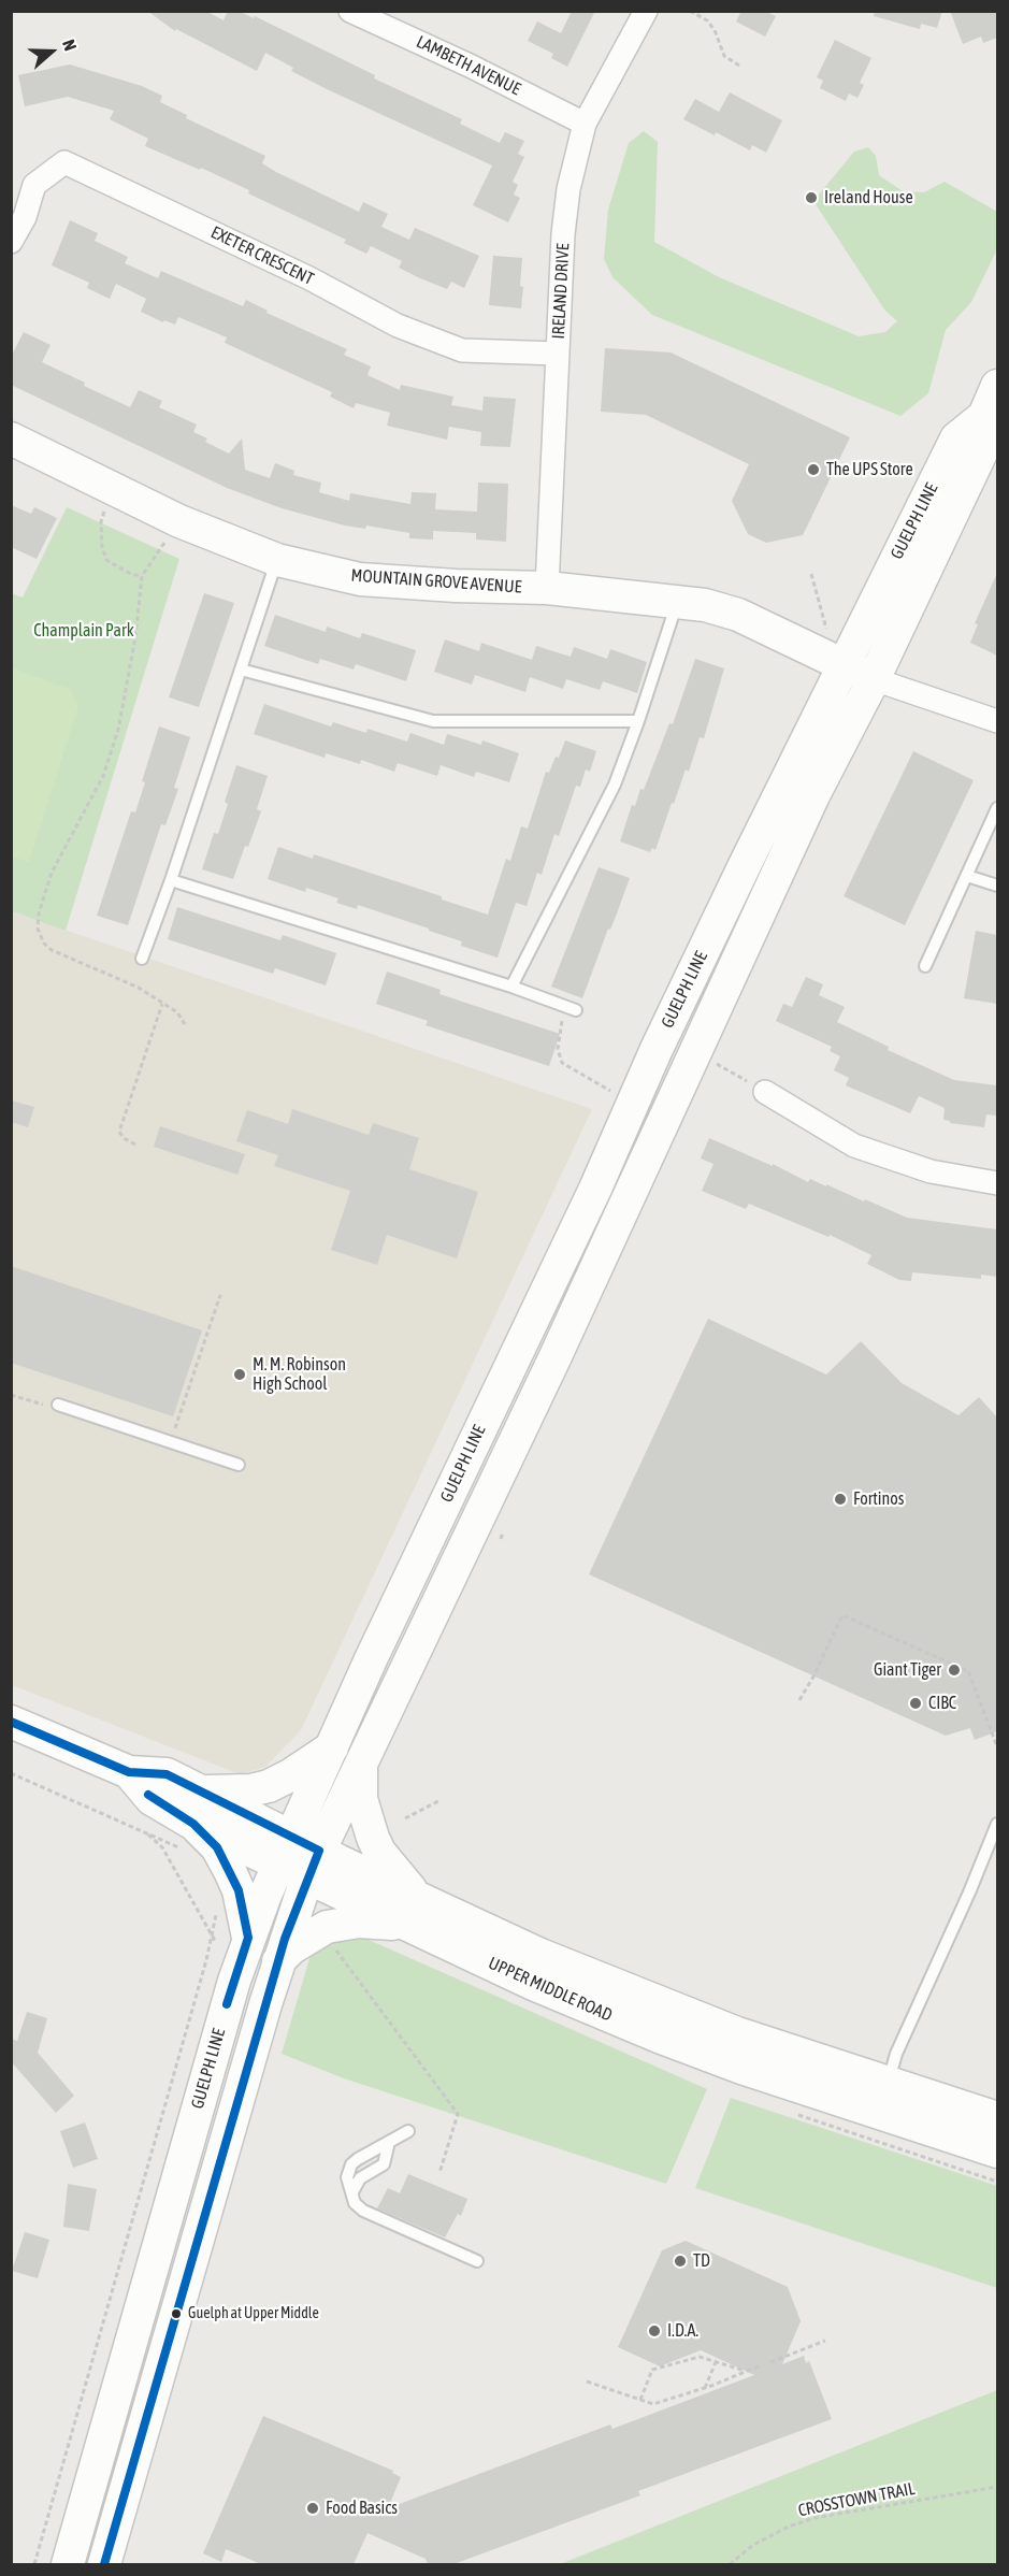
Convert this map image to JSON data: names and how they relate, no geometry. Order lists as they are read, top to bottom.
{
  "streets": {
    "main road": ["GUELPH LINE", "MOUNTAIN GROVE AVENUE", "UPPER MIDDLE ROAD"],
    "street": ["LAMBETH AVENUE", "EXETER CRESCENT", "IRELAND DRIVE"],
    "path": ["CROSSTOWN TRAIL"]
  },
  "crossings": [
    ["LAMBETH AVENUE", "IRELAND DRIVE"],
    ["EXETER CRESCENT", "IRELAND DRIVE"],
    ["IRELAND DRIVE", "MOUNTAIN GROVE AVENUE"],
    ["GUELPH LINE", "MOUNTAIN GROVE AVENUE"],
    ["GUELPH LINE", "UPPER MIDDLE ROAD"]
  ],
  "parks": ["Champlain Park"],
  "places": [
    "Ireland House",
    "The UPS Store",
    "M. M. Robinson High School",
    "Fortinos",
    "Giant Tiger",
    "CIBC",
    "TD",
    "Guelph at Upper Middle",
    "I.D.A.",
    "Food Basics"
  ],
  "north": "right"
}
